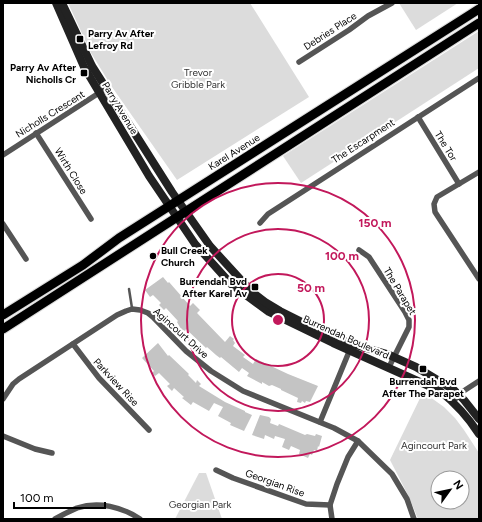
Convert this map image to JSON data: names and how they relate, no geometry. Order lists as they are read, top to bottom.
{
  "streets": {
    "main road": ["Parry Avenue", "Karel Avenue", "Burrendah Boulevard"],
    "street": [
      "Debries Place",
      "Nicholls Crescent",
      "The Escarpment",
      "The Tor",
      "Wirth Close",
      "The Parapet",
      "Agincourt Drive",
      "Parkview Rise",
      "Georgian Rise"
    ]
  },
  "crossings": [
    ["Parry Avenue", "Nicholls Crescent"],
    ["Parry Avenue", "Karel Avenue"],
    ["Parry Avenue", "Burrendah Boulevard"],
    ["Nicholls Crescent", "Wirth Close"],
    ["The Escarpment", "The Tor"],
    ["The Parapet", "Burrendah Boulevard"]
  ],
  "parks": ["Trevor Gribble Park", "Agincourt Park", "Georgian Park"],
  "places": {
    "transit": [
      "Parry Av After Lefroy Rd",
      "Parry Av After Nicholls Cr",
      "Burrendah Bvd After Karel Av",
      "Burrendah Bvd After The Parapet"
    ],
    "other": ["Bull Creek Church"]
  },
  "scale_bar": "100 m",
  "north": "top right",
  "rings": ["150 m", "100 m", "50 m"]
}
